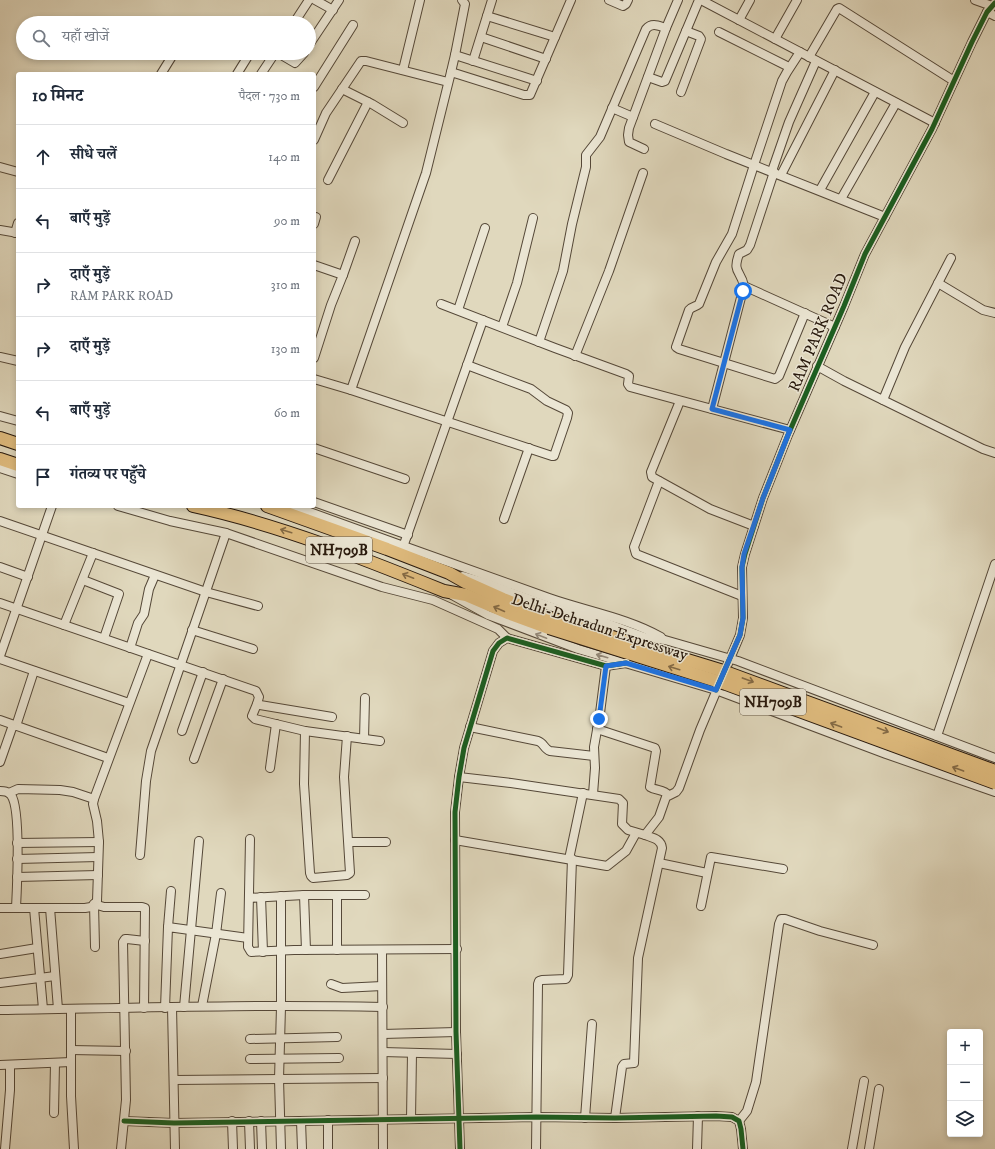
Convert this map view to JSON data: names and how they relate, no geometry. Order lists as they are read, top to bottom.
{
  "streets": {
    "highway": ["NH709B", "Delhi-Dehradun Expressway"],
    "street": ["RAM PARK ROAD"]
  },
  "page": {
    "search": "यहाँ खोजें",
    "heading": ["10 मिनट", "पैदल · 730 m"],
    "list": [
      ["सीधे चलें", "140 m"],
      ["बाएँ मुड़ें", "90 m"],
      ["दाएँ मुड़ें", "RAM PARK ROAD", "310 m"],
      ["दाएँ मुड़ें", "130 m"],
      ["बाएँ मुड़ें", "60 m"],
      "गंतव्य पर पहुँचे"
    ],
    "map_buttons": ["+", "−"]
  }
}
